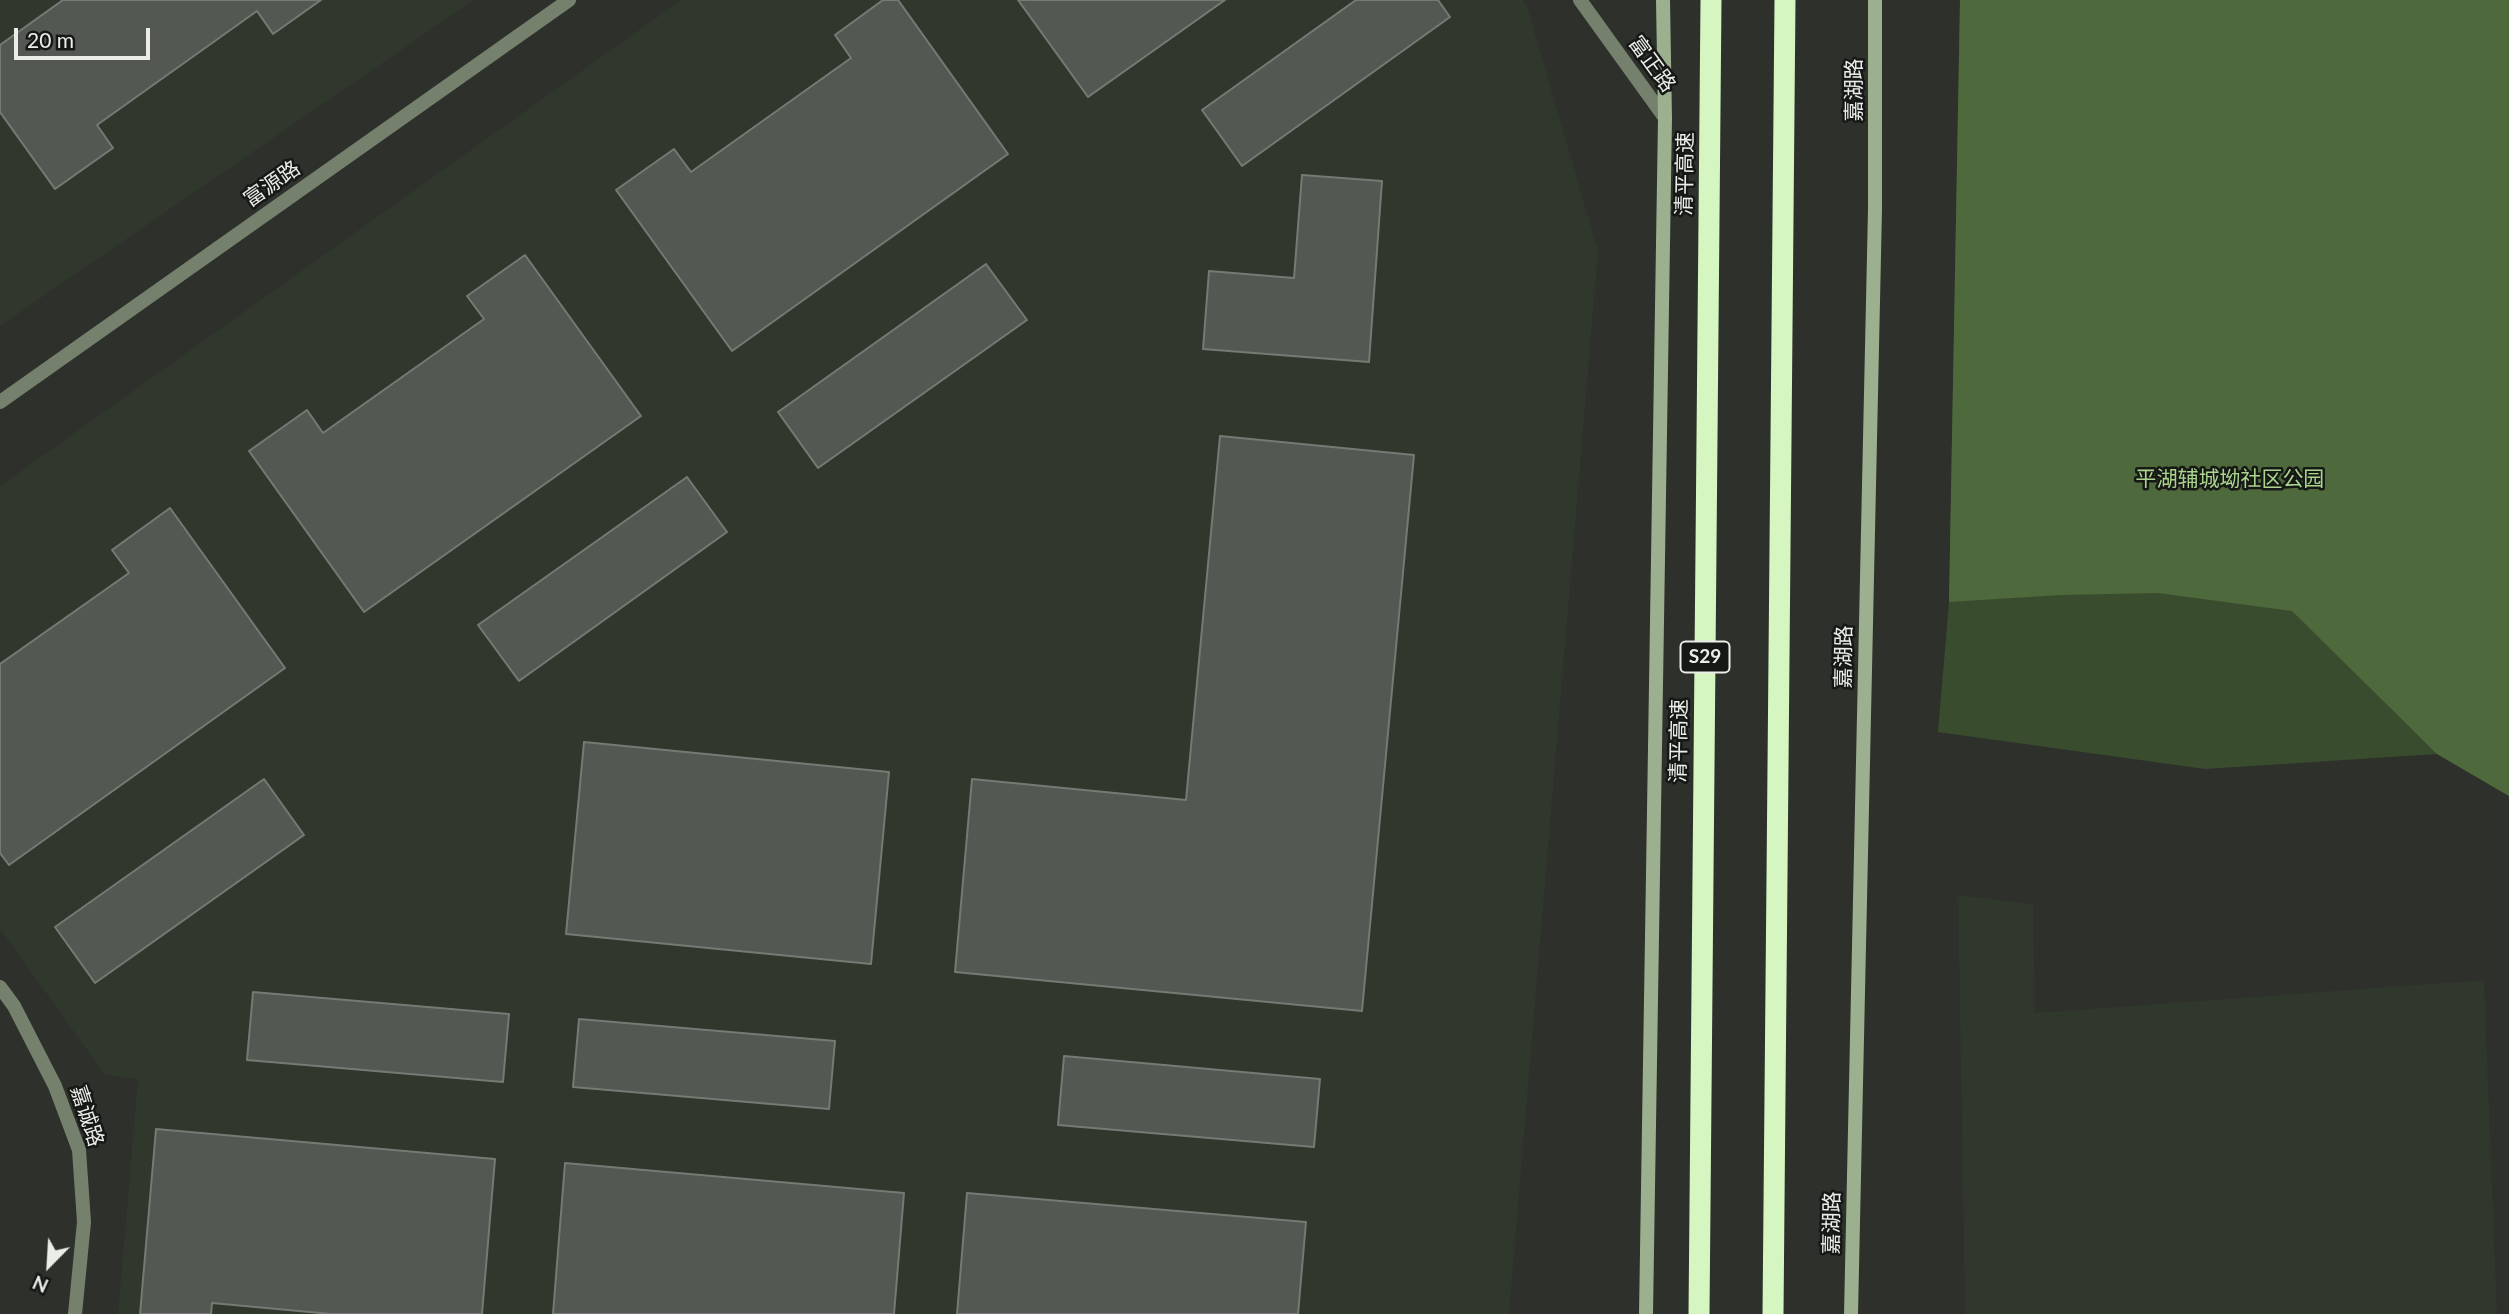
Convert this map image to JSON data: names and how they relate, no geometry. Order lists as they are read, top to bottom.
{
  "streets": {
    "highway": ["清平高速", "S29"],
    "main road": ["嘉湖路"],
    "street": ["富正路", "富源路", "嘉诚路"]
  },
  "parks": ["平湖辅城坳社区公园"],
  "scale_bar": "20 m",
  "north": "bottom left"
}
